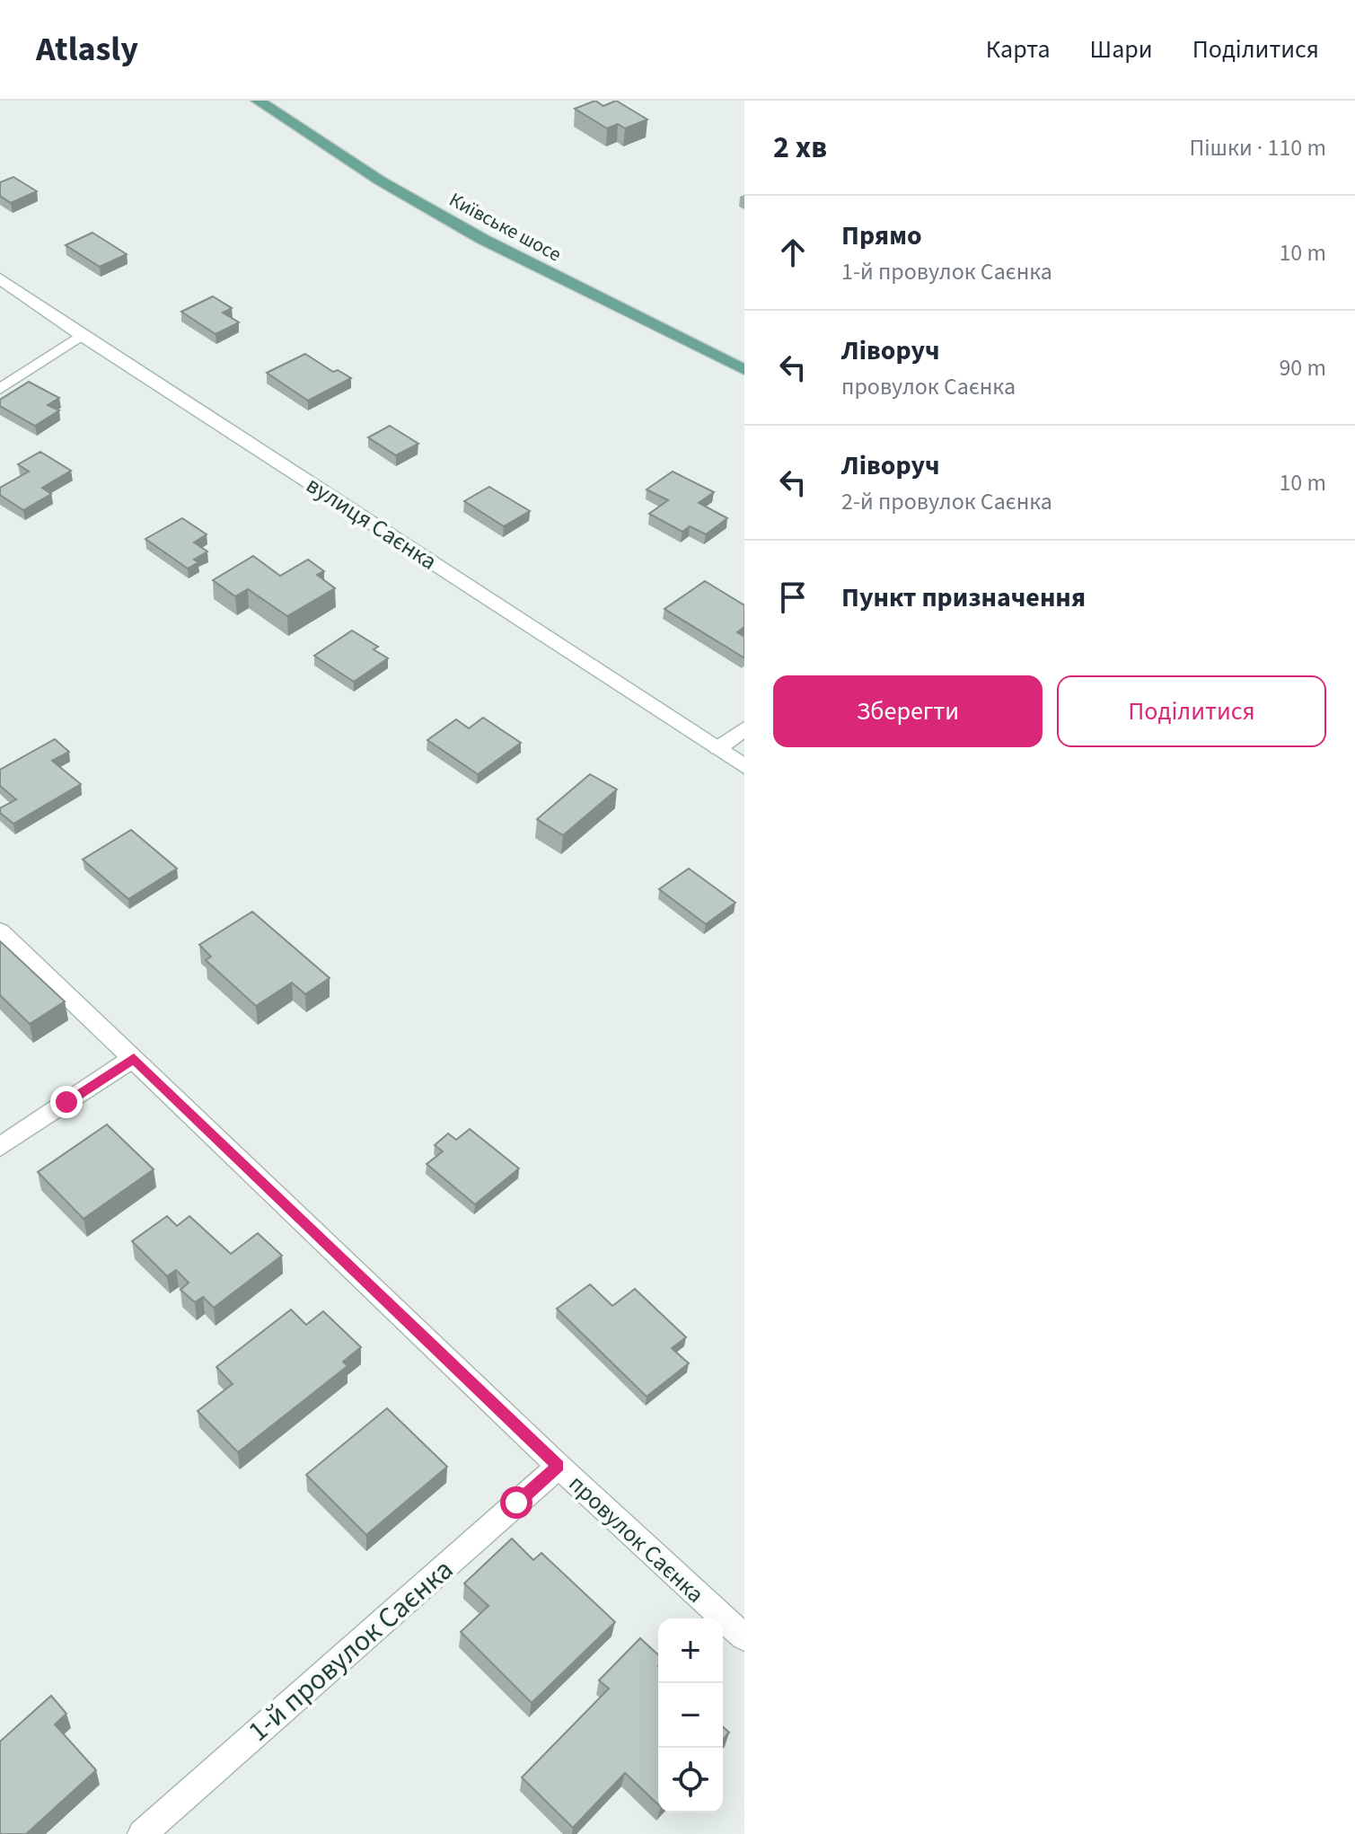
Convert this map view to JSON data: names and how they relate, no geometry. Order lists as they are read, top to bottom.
{
  "streets": {
    "main road": ["Київське шосе"],
    "street": ["вулиця Саєнка", "провулок Саєнка", "1-й провулок Саєнка"]
  },
  "crossings": [
    ["провулок Саєнка", "1-й провулок Саєнка"]
  ],
  "page": {
    "header": "Atlasly",
    "nav": ["Карта", "Шари", "Поділитися"],
    "heading": ["2 хв", "Пішки · 110 m"],
    "list": [
      ["Прямо", "1-й провулок Саєнка", "10 m"],
      ["Ліворуч", "провулок Саєнка", "90 m"],
      ["Ліворуч", "2-й провулок Саєнка", "10 m"],
      "Пункт призначення"
    ],
    "buttons": ["Зберегти", "Поділитися"],
    "map_buttons": ["+", "−"]
  }
}
